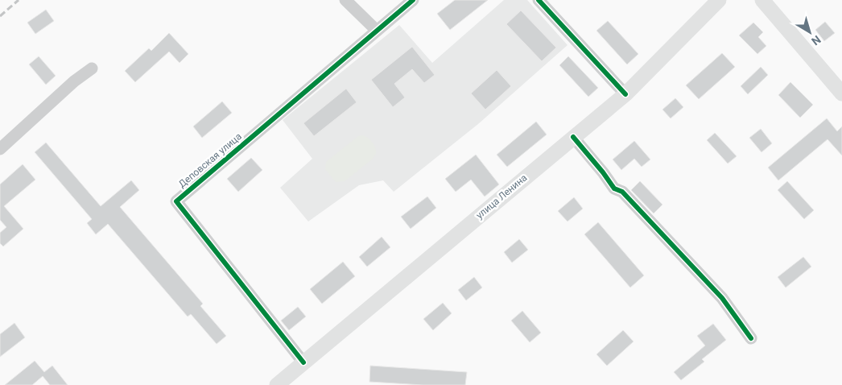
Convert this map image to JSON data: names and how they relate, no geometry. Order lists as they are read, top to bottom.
{
  "streets": {
    "main road": ["улица Ленина"],
    "street": ["Деповская улица"]
  },
  "crossings": [
    ["Деповская улица", "улица Ленина"]
  ],
  "north": "bottom right"
}
